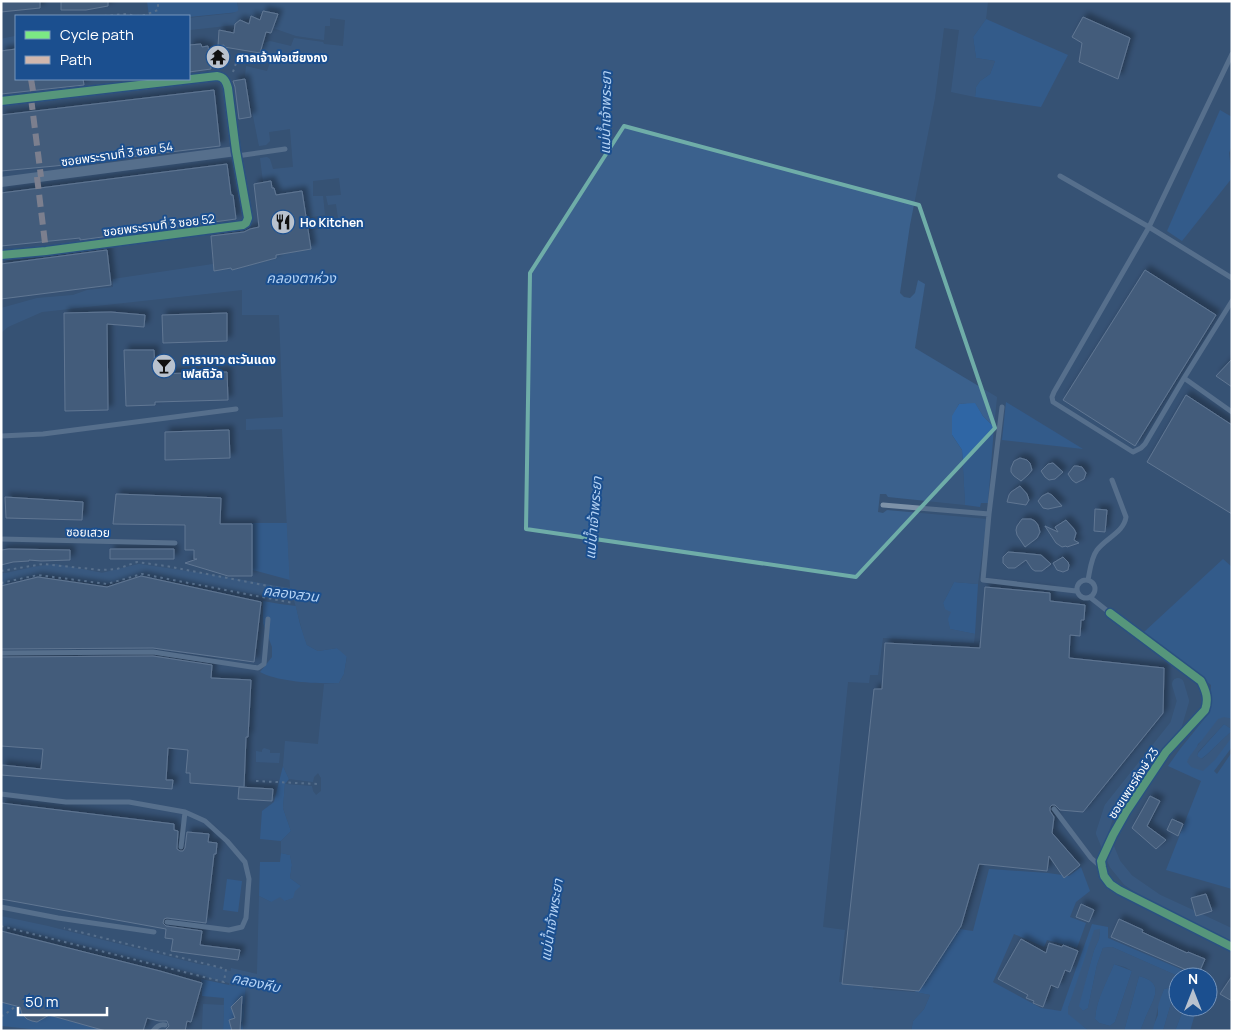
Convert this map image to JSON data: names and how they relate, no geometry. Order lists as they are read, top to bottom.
{
  "streets": {
    "street": ["ซอยพระรามที่ 3 ซอย 54", "ซอยพระรามที่ 3 ซอย 52", "ซอยเพชรหึงษ์ 23"],
    "lane": ["ซอยเสวย"]
  },
  "crossings": [
    ["ซอยพระรามที่ 3 ซอย 54", "ซอยพระรามที่ 3 ซอย 52"]
  ],
  "water": [
    "แม่น้ำเจ้าพระยา",
    "คลองตาห่วง",
    "คลองสวน",
    "คลองหีบ"
  ],
  "places": {
    "temple": ["ศาลเจ้าพ่อเซียงกง"],
    "restaurant": ["Ho Kitchen"],
    "bar": ["คาราบาว ตะวันแดง เฟสติวัล"]
  },
  "legend": ["Cycle path", "Path"],
  "scale_bar": "50 m",
  "north": "top"
}
